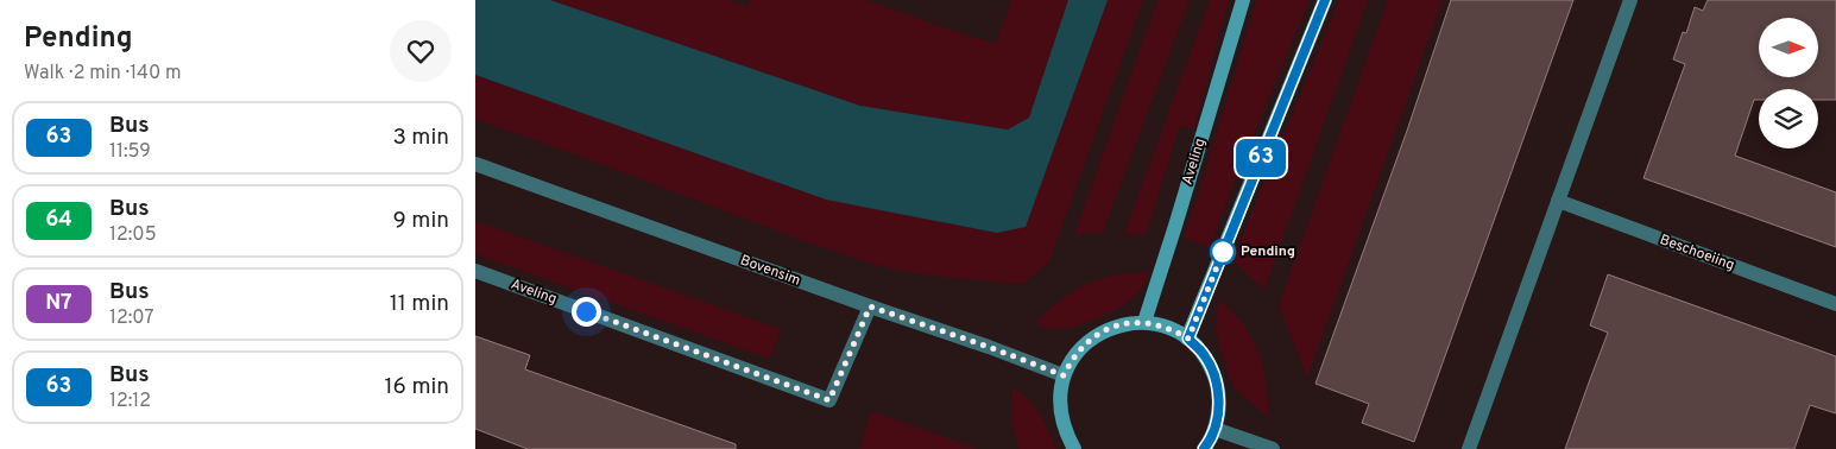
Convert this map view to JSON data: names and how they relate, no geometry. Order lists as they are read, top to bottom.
{
  "streets": {
    "main road": ["Aveling"],
    "street": ["Beschoeiing", "Bovensim"]
  },
  "crossings": [
    ["Aveling", "Bovensim"]
  ],
  "places": ["Pending"],
  "lines": ["bus line 63"],
  "north": "right",
  "page": {
    "heading": ["Pending", "Walk · 2 min · 140 m"],
    "on_map": "63",
    "list": [
      {
        "mark": "63",
        "name": "Bus",
        "note": "11:59",
        "value": "3 min"
      },
      {
        "mark": "64",
        "name": "Bus",
        "note": "12:05",
        "value": "9 min"
      },
      {
        "mark": "N7",
        "name": "Bus",
        "note": "12:07",
        "value": "11 min"
      },
      {
        "mark": "63",
        "name": "Bus",
        "note": "12:12",
        "value": "16 min"
      }
    ]
  }
}
